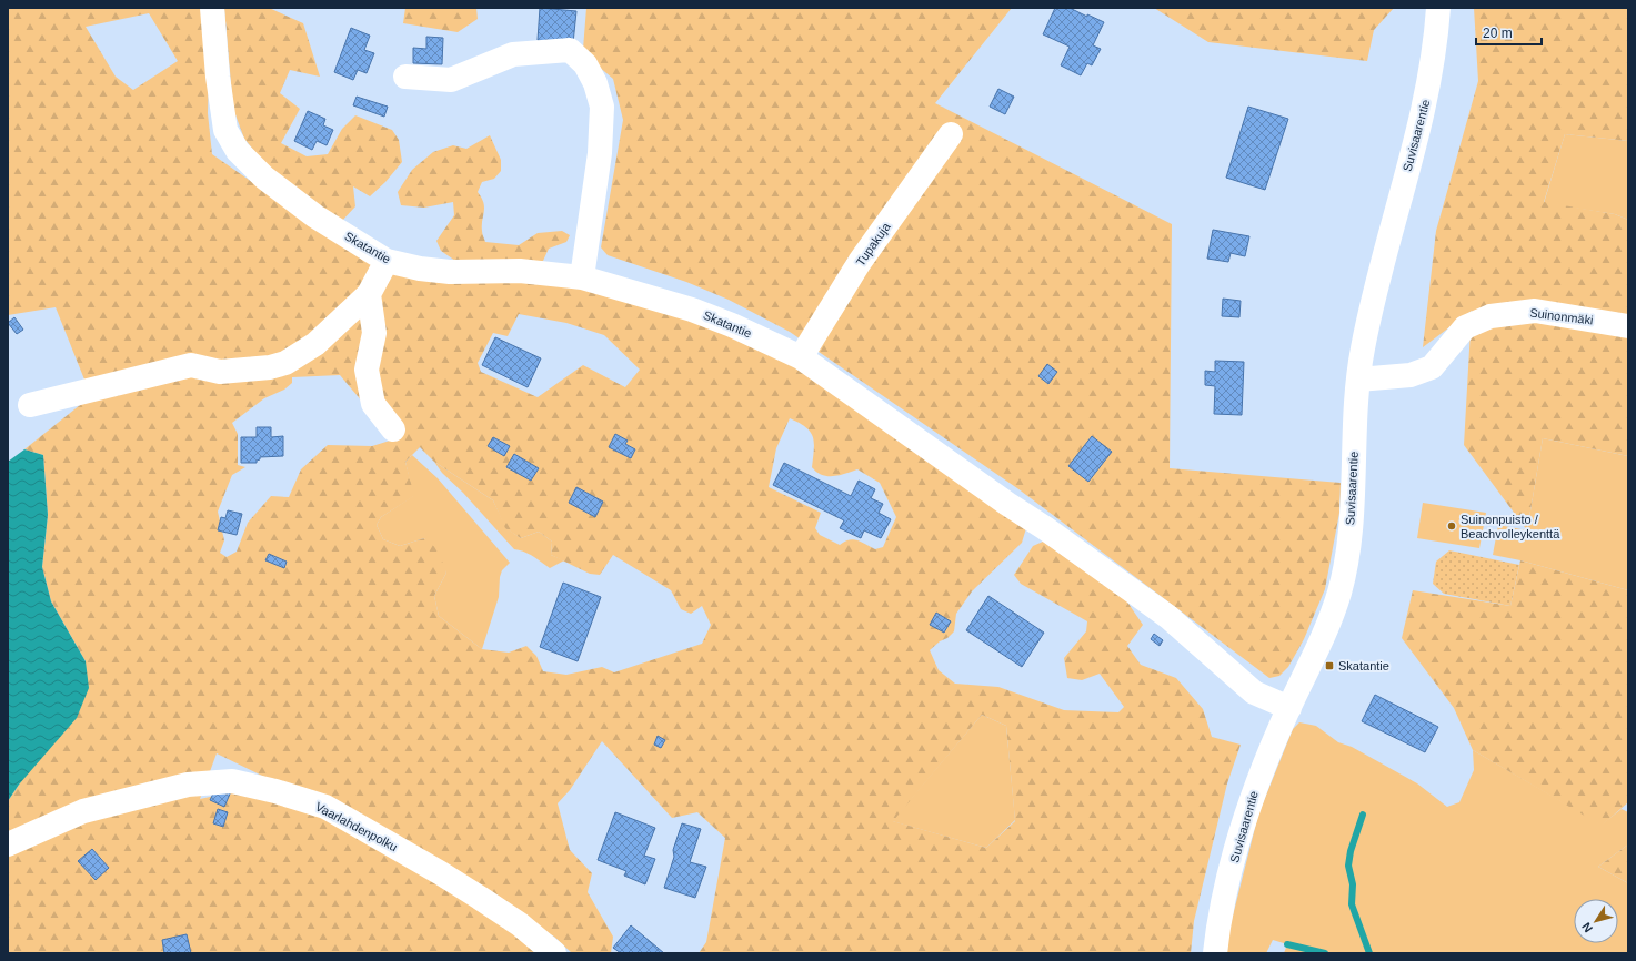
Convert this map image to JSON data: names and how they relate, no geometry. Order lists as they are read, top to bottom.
{
  "streets": {
    "street": [
      "Suvisaarentie",
      "Tupakuja",
      "Skatantie",
      "Suinonmäki",
      "Vaarlahdenpolku"
    ]
  },
  "crossings": [
    ["Suvisaarentie", "Skatantie"],
    ["Suvisaarentie", "Suinonmäki"],
    ["Tupakuja", "Skatantie"]
  ],
  "places": {
    "other": ["Suinonpuisto / Beachvolleykenttä"],
    "transit": ["Skatantie"]
  },
  "scale_bar": "20 m",
  "north": "bottom left"
}
